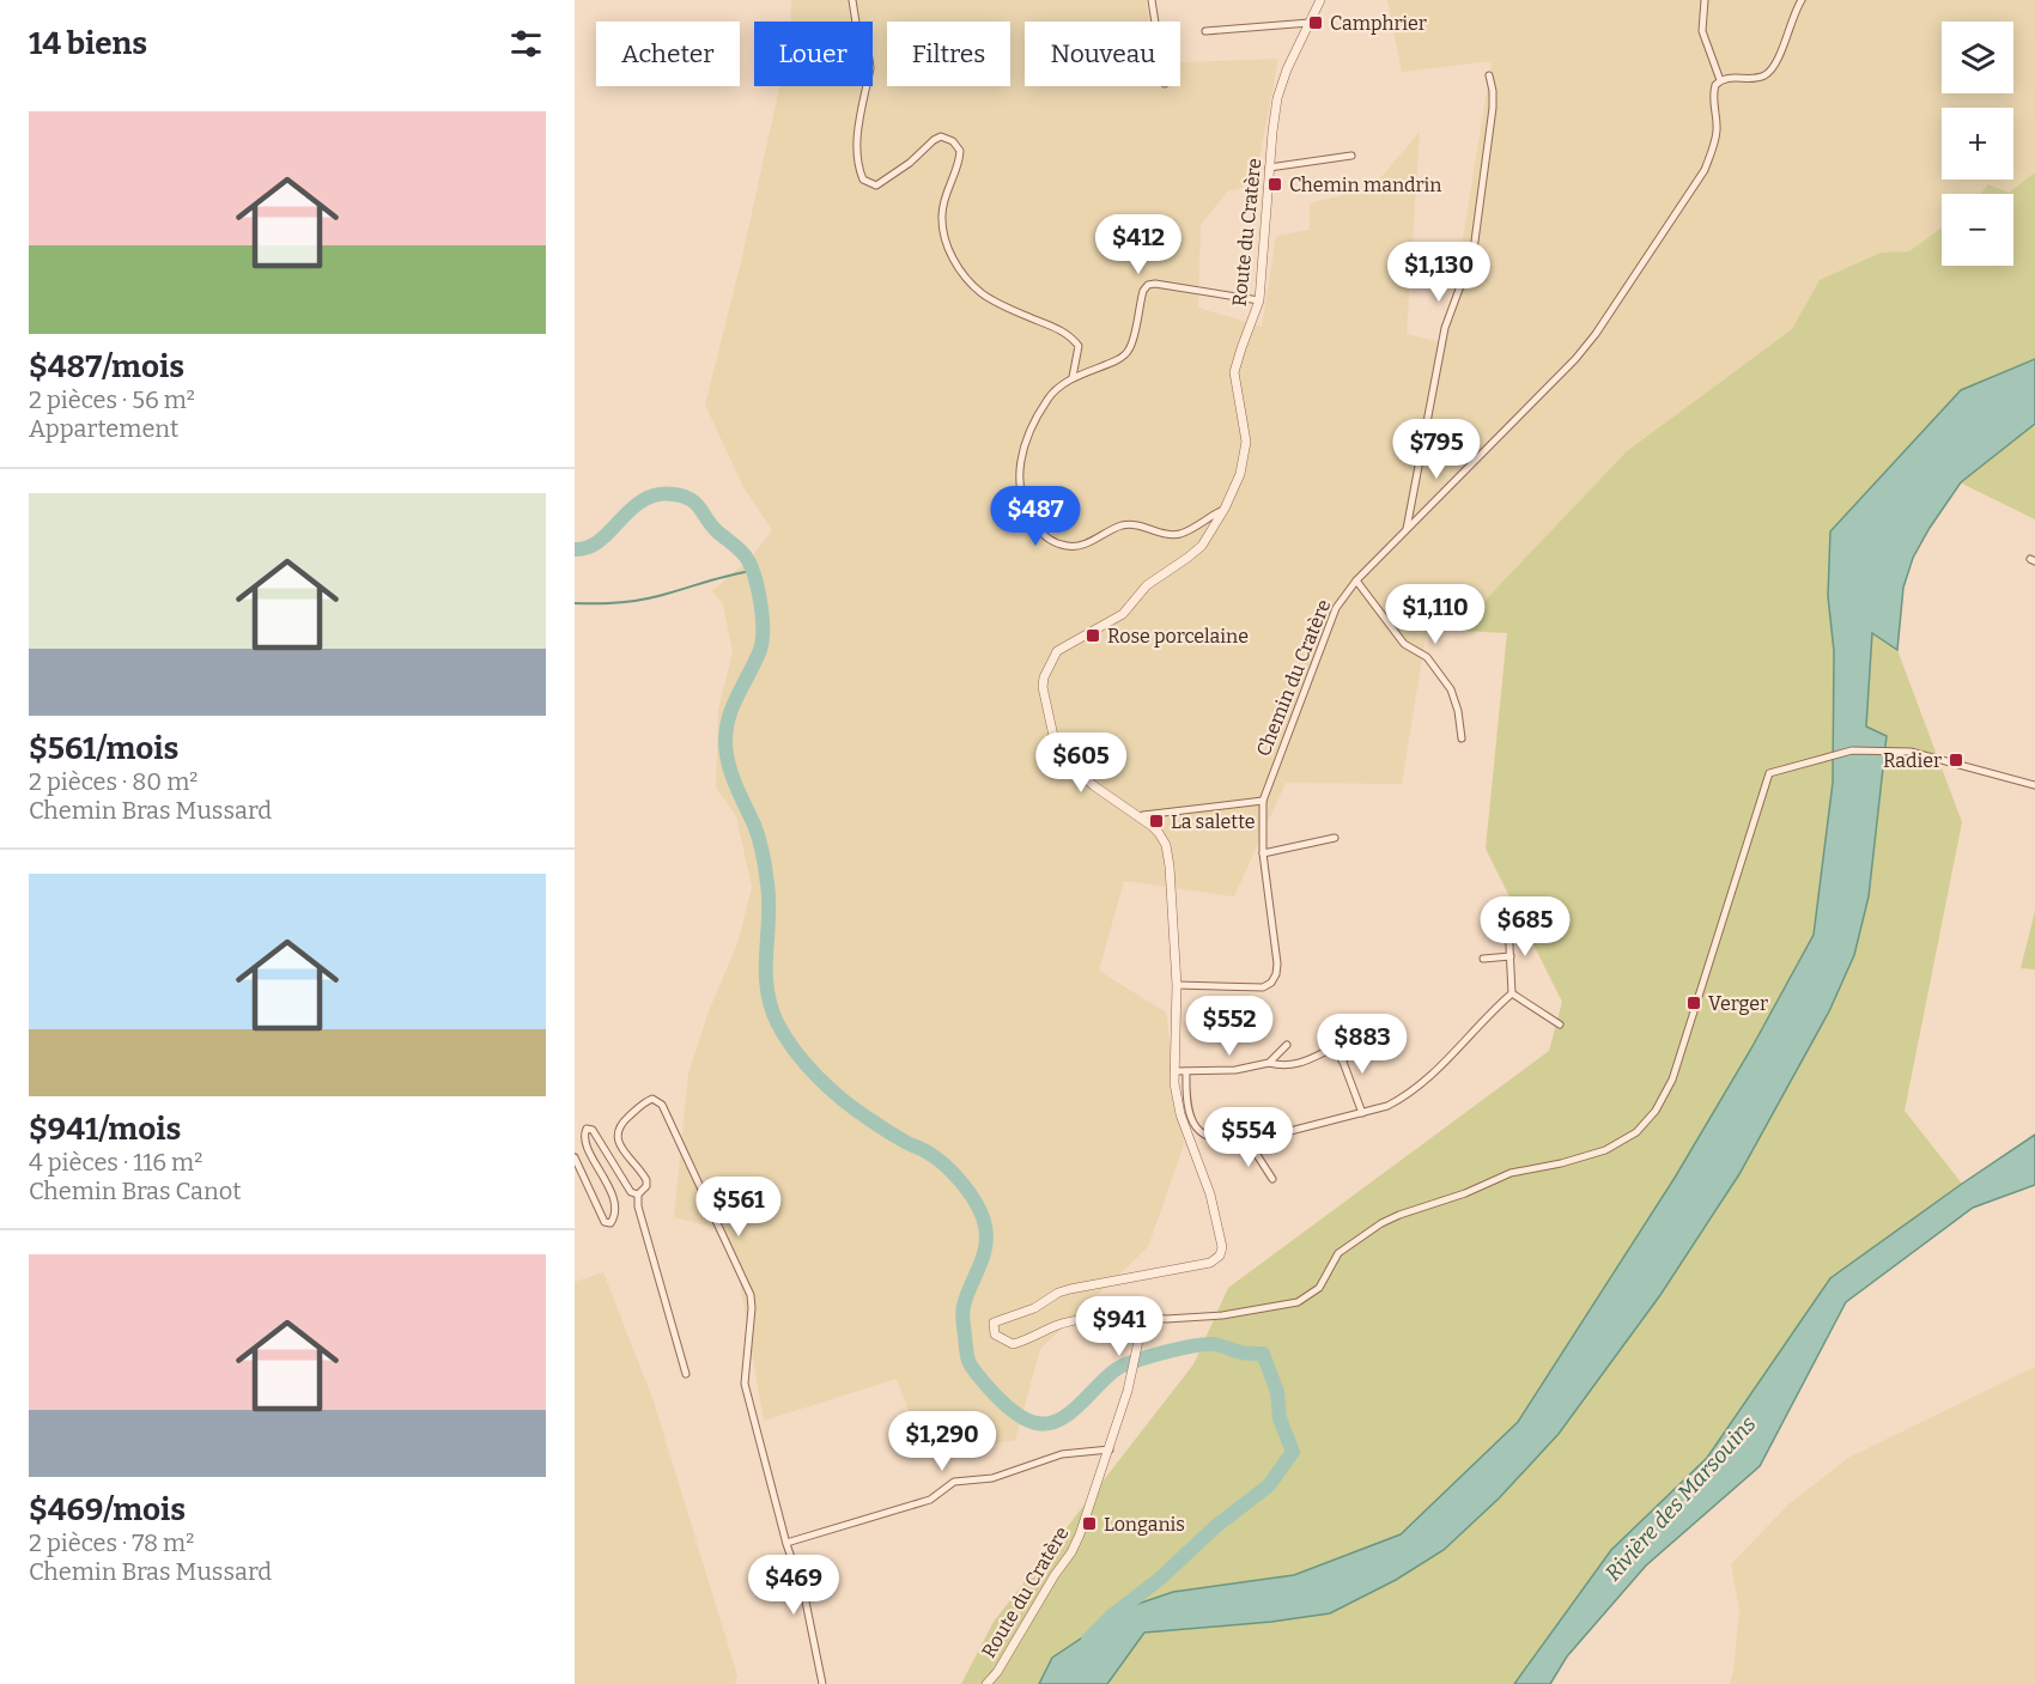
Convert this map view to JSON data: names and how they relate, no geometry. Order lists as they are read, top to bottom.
{
  "streets": {
    "street": ["Route du Cratère", "Chemin du Cratère"]
  },
  "crossings": [
    ["Route du Cratère", "Chemin du Cratère"]
  ],
  "water": ["Rivière des Marsouins"],
  "places": {
    "transit": [
      "Camphrier",
      "Chemin mandrin",
      "Rose porcelaine",
      "Radier",
      "La salette",
      "Verger",
      "Longanis"
    ]
  },
  "page": {
    "heading": "14 biens",
    "map_buttons": ["+", "−"],
    "chip": [
      "Acheter",
      "Louer",
      "Filtres",
      "Nouveau"
    ],
    "list": [
      {
        "name": "$487/mois",
        "note": "2 pièces · 56 m² · Appartement"
      },
      {
        "name": "$561/mois",
        "note": "2 pièces · 80 m² · Chemin Bras Mussard"
      },
      {
        "name": "$941/mois",
        "note": "4 pièces · 116 m² · Chemin Bras Canot"
      },
      {
        "name": "$469/mois",
        "note": "2 pièces · 78 m² · Chemin Bras Mussard"
      }
    ],
    "price": [
      "$412",
      "$1,130",
      "$795",
      "$487",
      "$1,110",
      "$605",
      "$685",
      "$552",
      "$883",
      "$554",
      "$561",
      "$941",
      "$1,290",
      "$469"
    ]
  }
}
